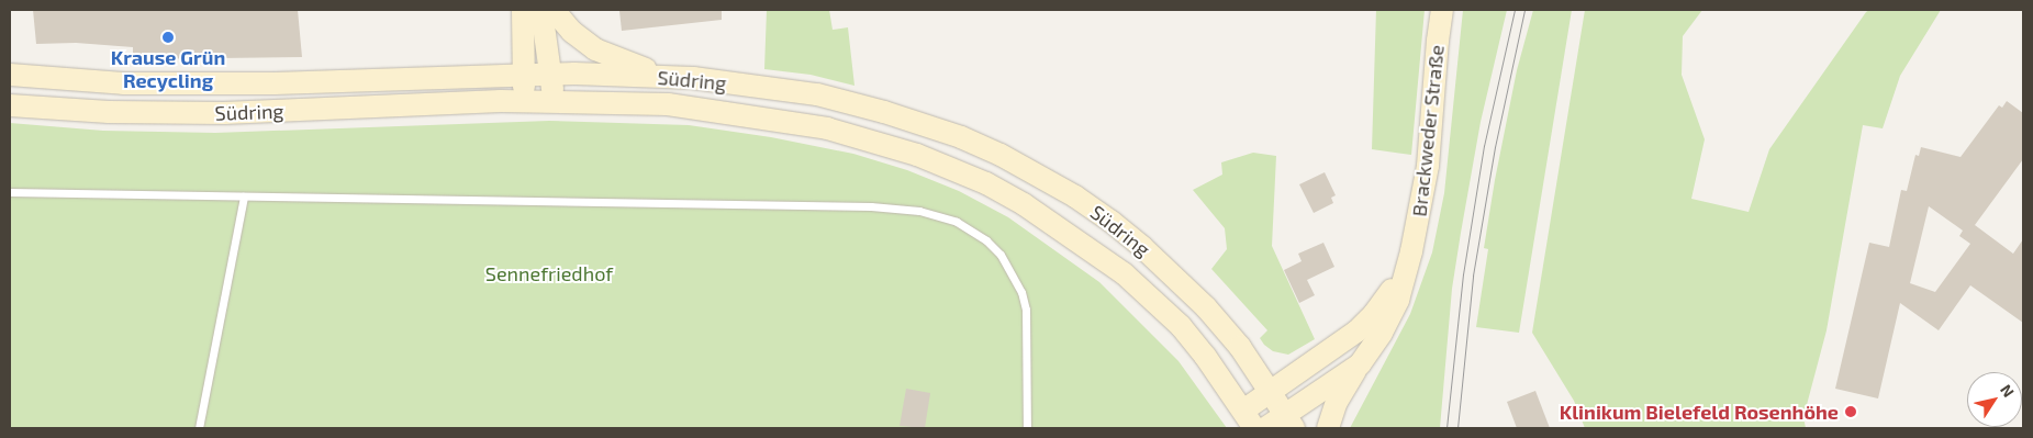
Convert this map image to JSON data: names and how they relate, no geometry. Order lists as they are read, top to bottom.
{
  "streets": {
    "main road": ["Südring", "Brackweder Straße"]
  },
  "crossings": [
    ["Südring", "Brackweder Straße"]
  ],
  "parks": ["Sennefriedhof"],
  "places": ["Krause Grün Recycling", "Klinikum Bielefeld Rosenhöhe"],
  "north": "top right"
}
